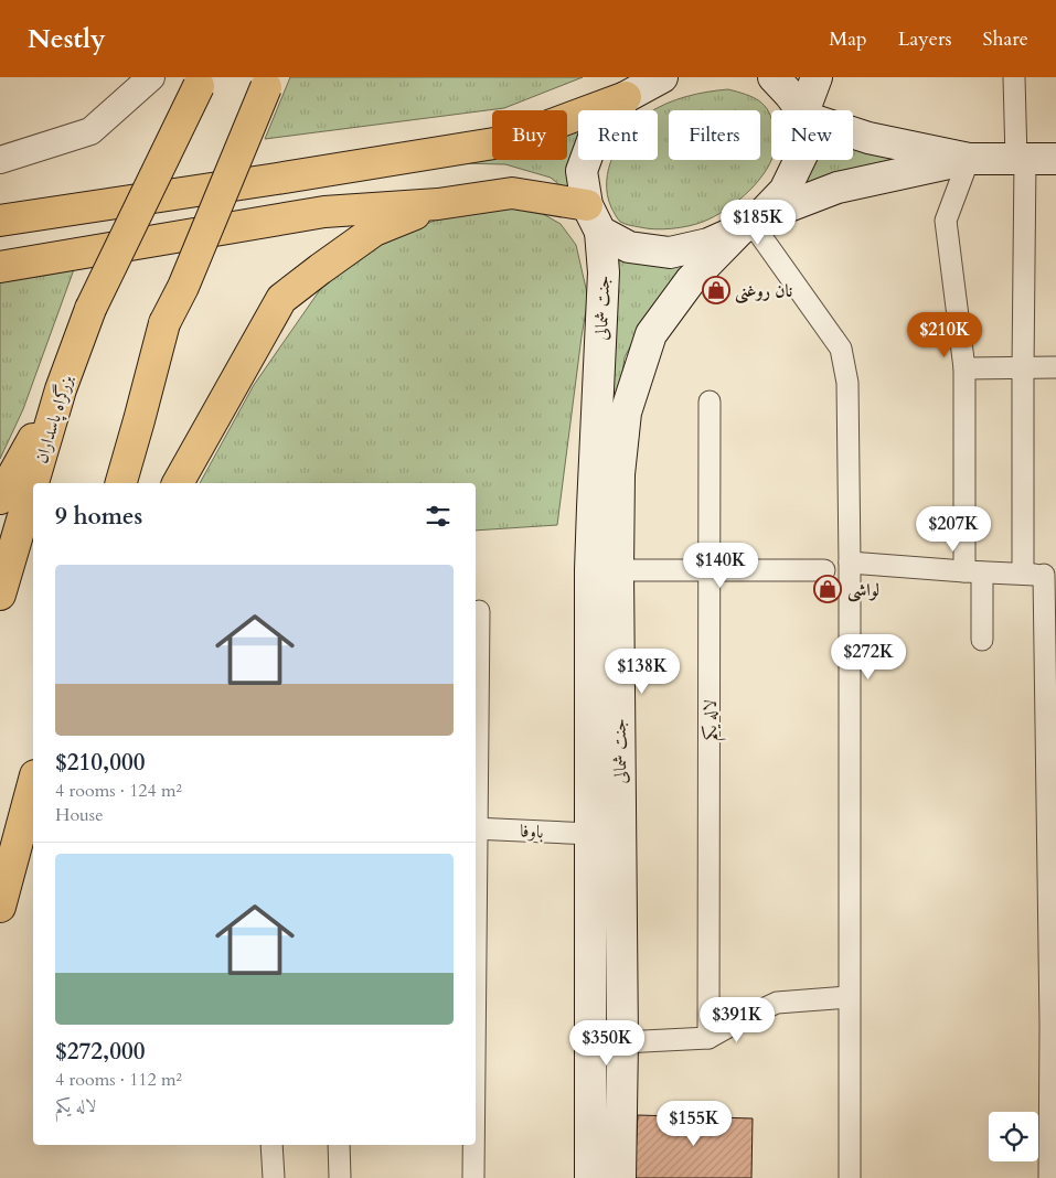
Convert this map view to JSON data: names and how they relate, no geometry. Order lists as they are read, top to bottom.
{
  "streets": {
    "highway": ["بزرگراه پاسداران"],
    "main road": ["جنت شمالی"],
    "street": ["لاله یکم", "باوفا"]
  },
  "crossings": [
    ["جنت شمالی", "باوفا"]
  ],
  "places": {
    "shop": ["نان روغنی", "لواشی"]
  },
  "page": {
    "header": "Nestly",
    "nav": ["Map", "Layers", "Share"],
    "chip": [
      "Buy",
      "Rent",
      "Filters",
      "New"
    ],
    "price": [
      "$185K",
      "$210K",
      "$207K",
      "$140K",
      "$272K",
      "$138K",
      "$391K",
      "$350K",
      "$155K"
    ],
    "heading": "9 homes",
    "list": [
      {
        "name": "$210,000",
        "note": "4 rooms · 124 m² · House"
      },
      {
        "name": "$272,000",
        "note": "4 rooms · 112 m² · لاله یکم"
      }
    ]
  }
}
